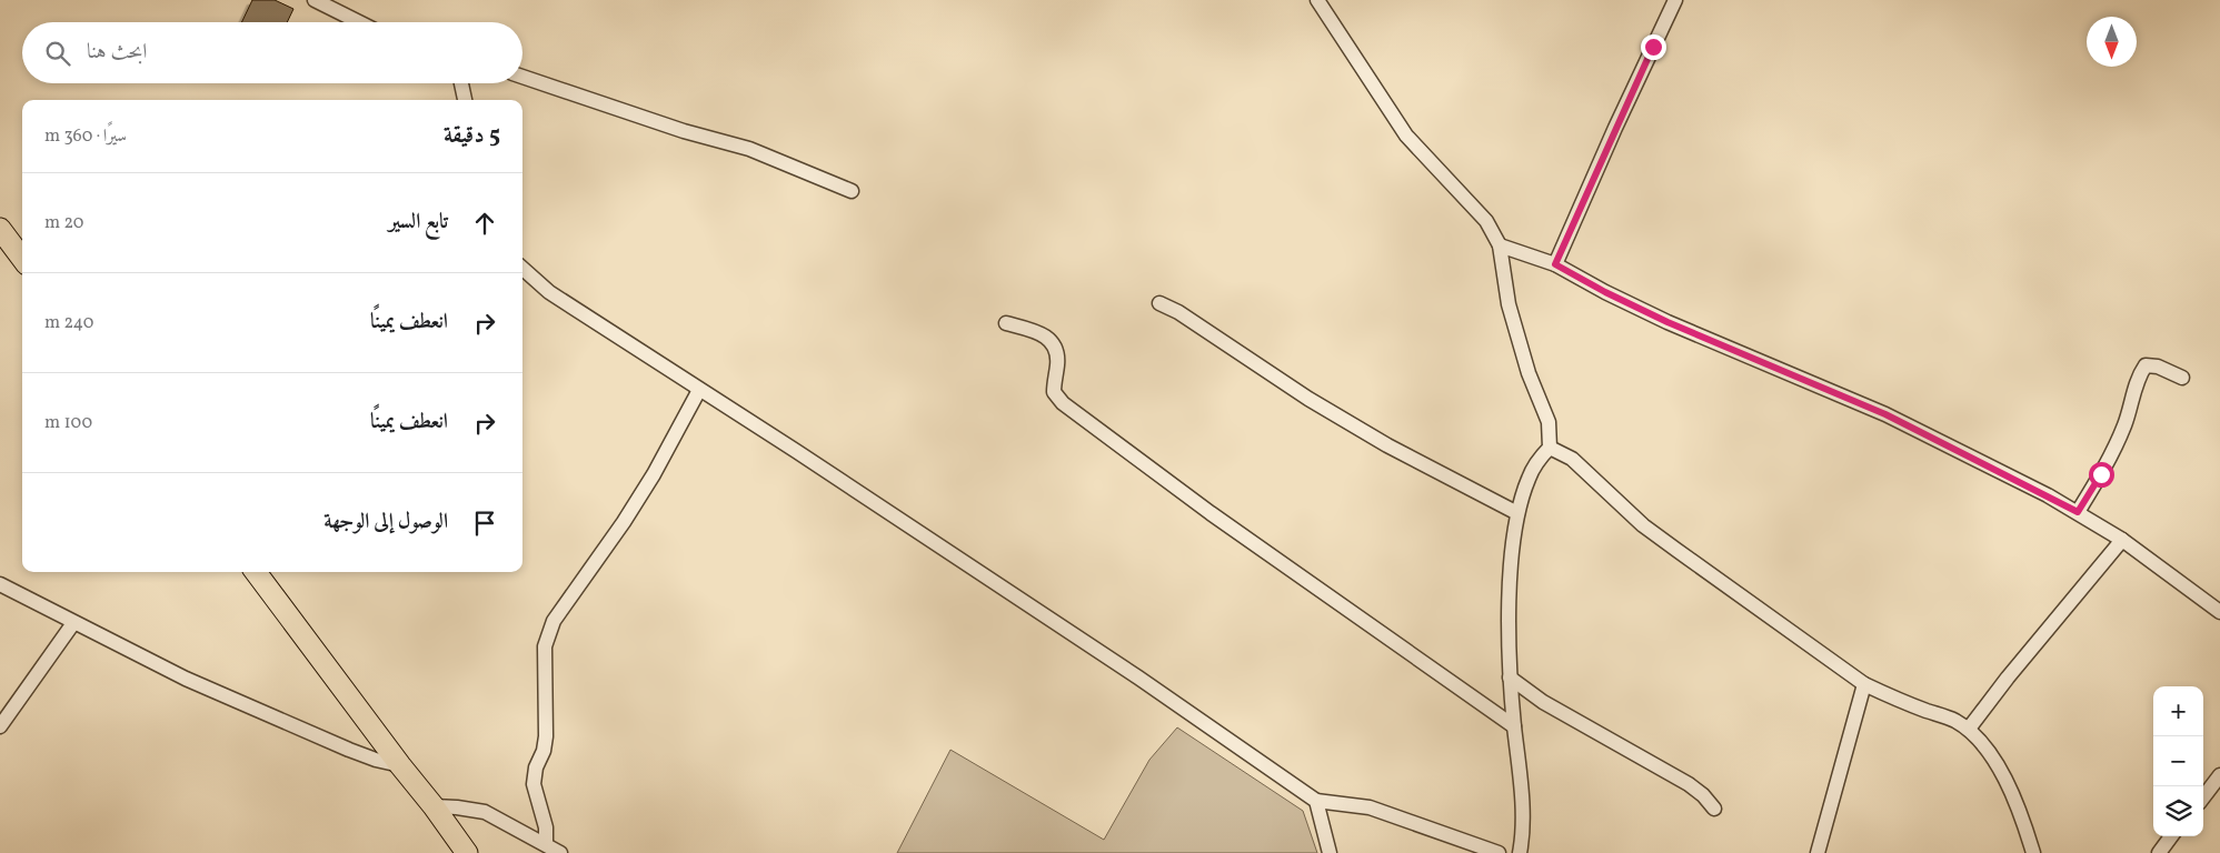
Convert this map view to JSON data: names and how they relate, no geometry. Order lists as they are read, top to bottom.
{
  "north": "bottom",
  "page": {
    "search": "ابحث هنا",
    "heading": ["5 دقيقة", "سيرًا · 360 m"],
    "list": [
      ["تابع السير", "20 m"],
      ["انعطف يمينًا", "240 m"],
      ["انعطف يمينًا", "100 m"],
      "الوصول إلى الوجهة"
    ],
    "map_buttons": ["+", "−"]
  }
}
